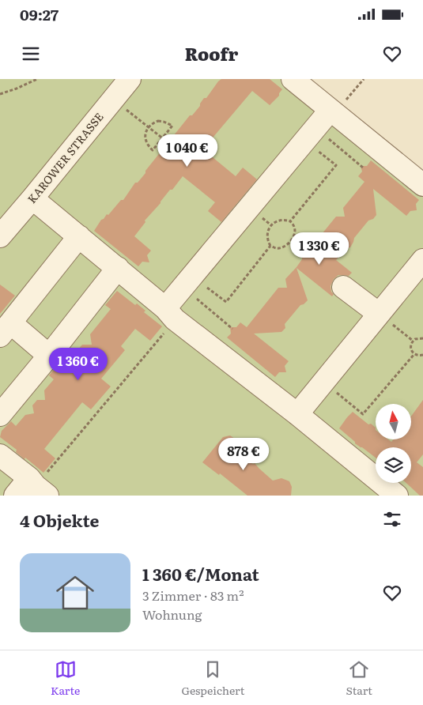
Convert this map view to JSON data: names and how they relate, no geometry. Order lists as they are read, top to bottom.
{
  "streets": {
    "lane": ["KAROWER STRASSE"]
  },
  "north": "top",
  "page": {
    "status": "09:27",
    "header": "Roofr",
    "price": [
      "1 040 €",
      "1 330 €",
      "1 360 €",
      "878 €"
    ],
    "heading": "4 Objekte",
    "list": [
      {
        "name": "1 360 €/Monat",
        "note": "3 Zimmer · 83 m² · Wohnung"
      }
    ],
    "tabs": ["Karte", "Gespeichert", "Start"]
  }
}
